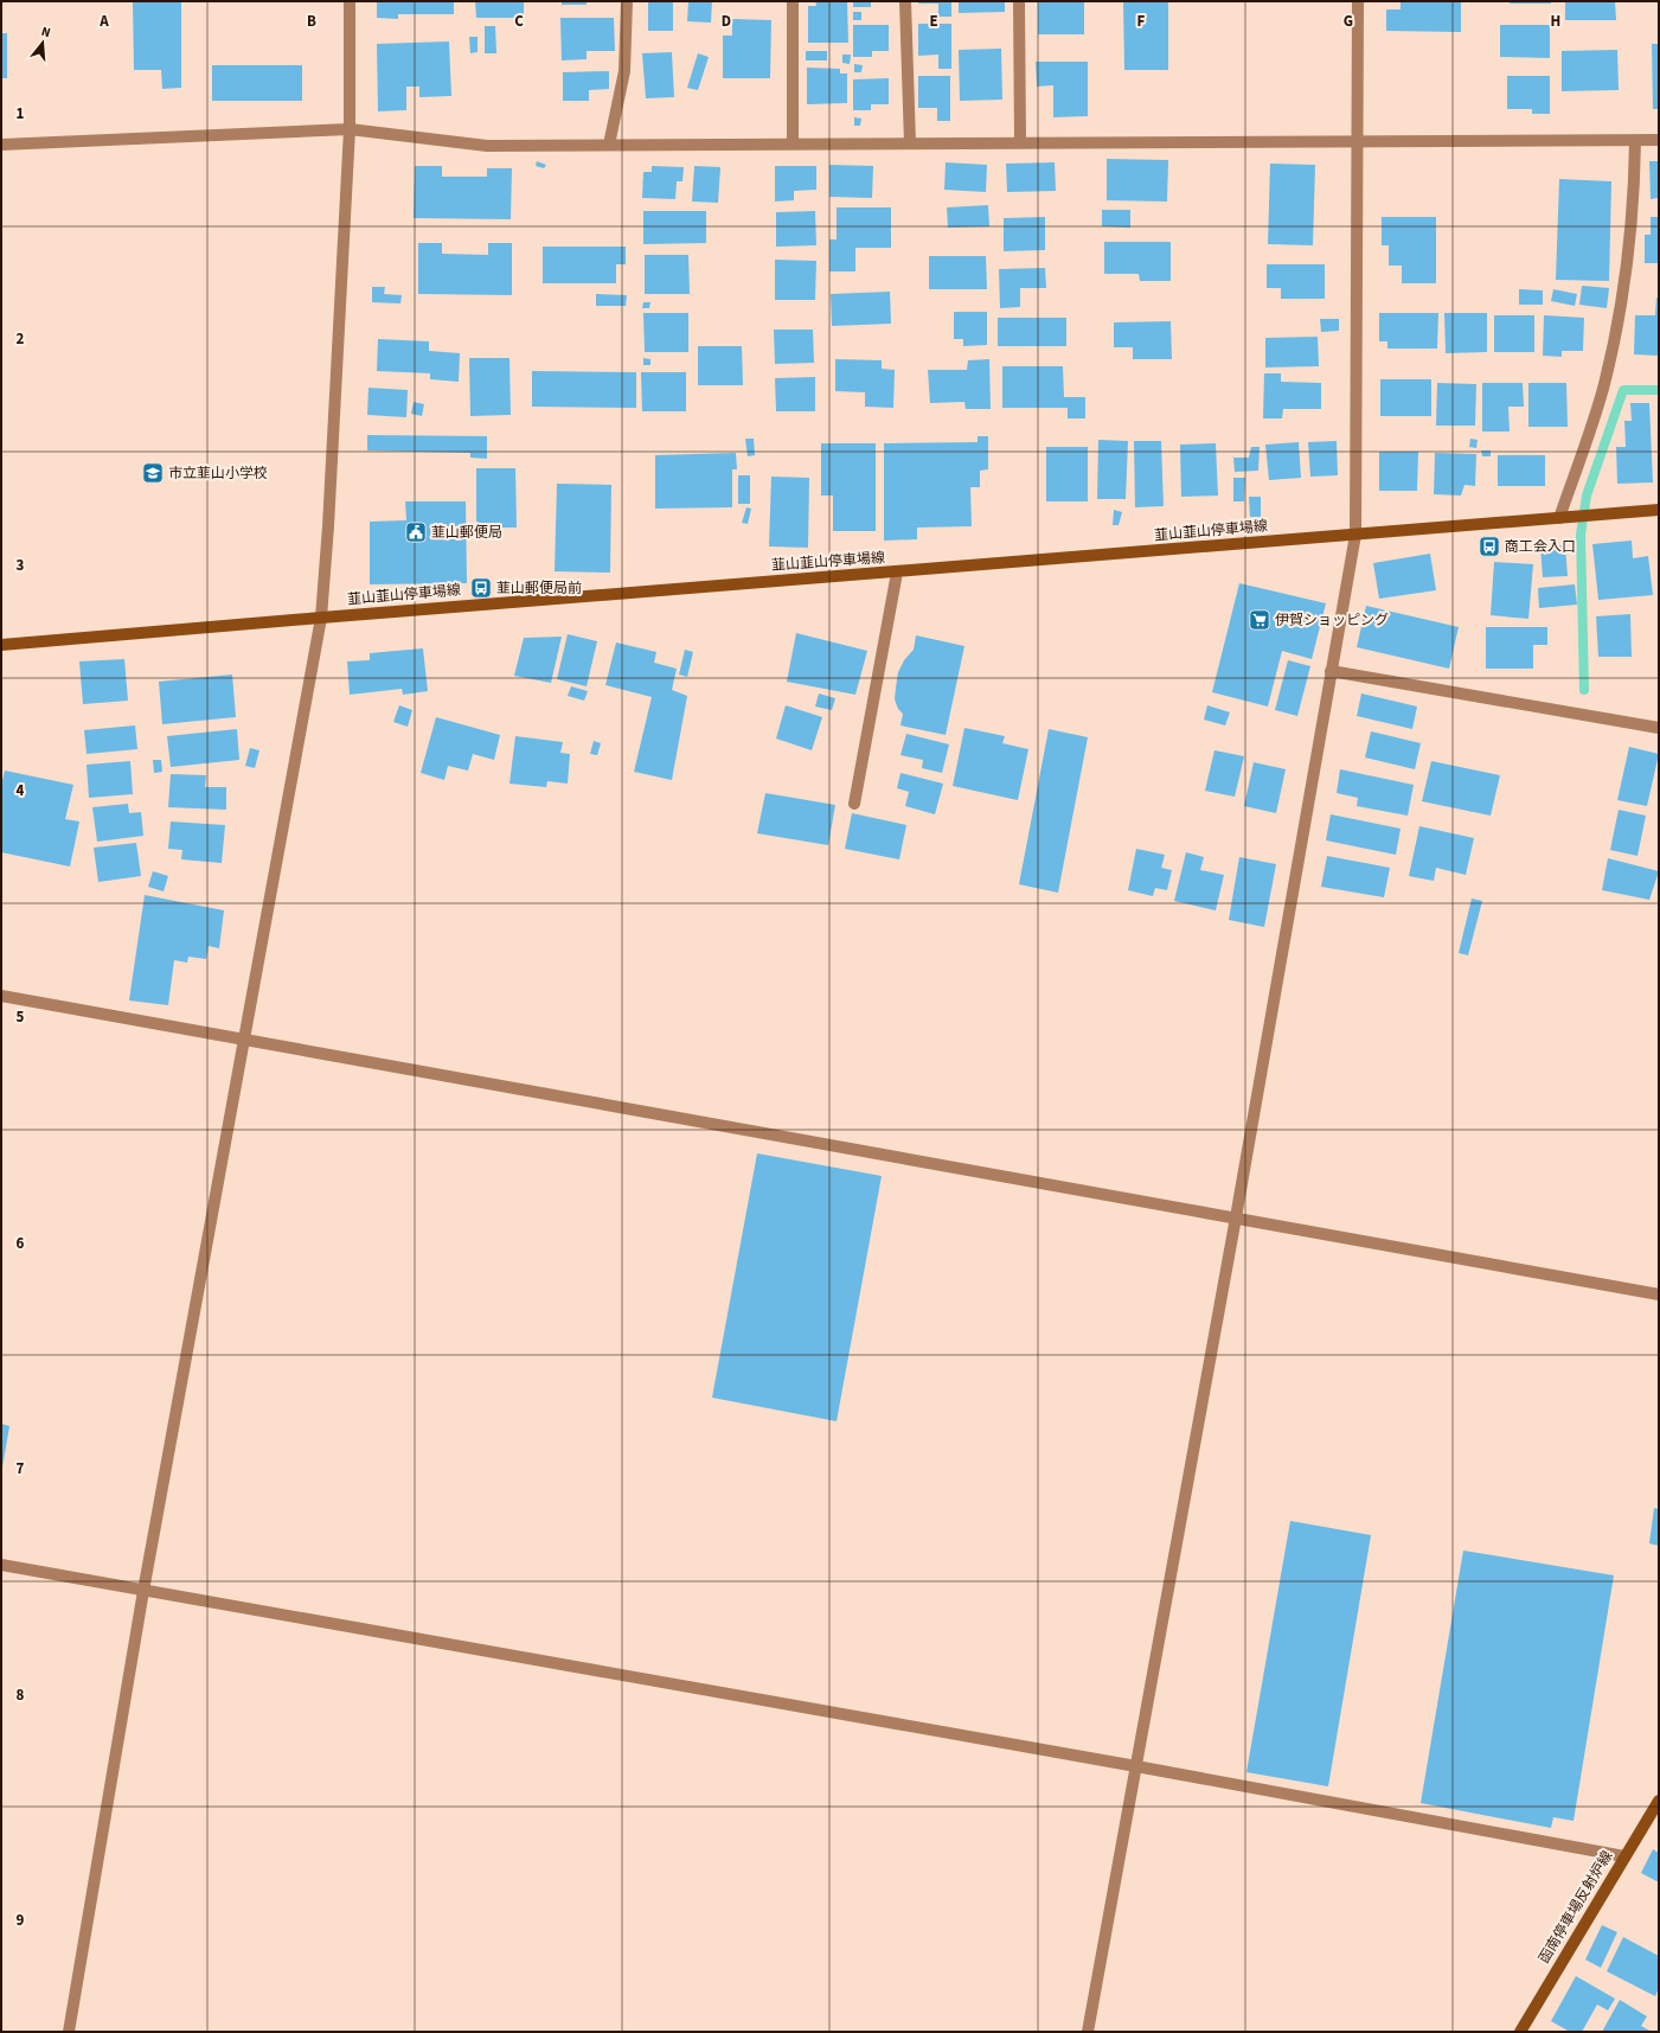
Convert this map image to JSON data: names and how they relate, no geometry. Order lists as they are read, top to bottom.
{
  "streets": {
    "main road": ["韮山韮山停車場線", "函南停車場反射炉線"]
  },
  "places": {
    "school or university": ["市立韮山小学校"],
    "public building": ["韮山郵便局"],
    "bus stop": ["商工会入口", "韮山郵便局前"],
    "supermarket": ["伊賀ショッピング"]
  },
  "north": "top",
  "grid": {
    "columns": [
      "A",
      "B",
      "C",
      "D",
      "E",
      "F",
      "G",
      "H"
    ],
    "rows": [
      "1",
      "2",
      "3",
      "4",
      "5",
      "6",
      "7",
      "8",
      "9"
    ]
  }
}
